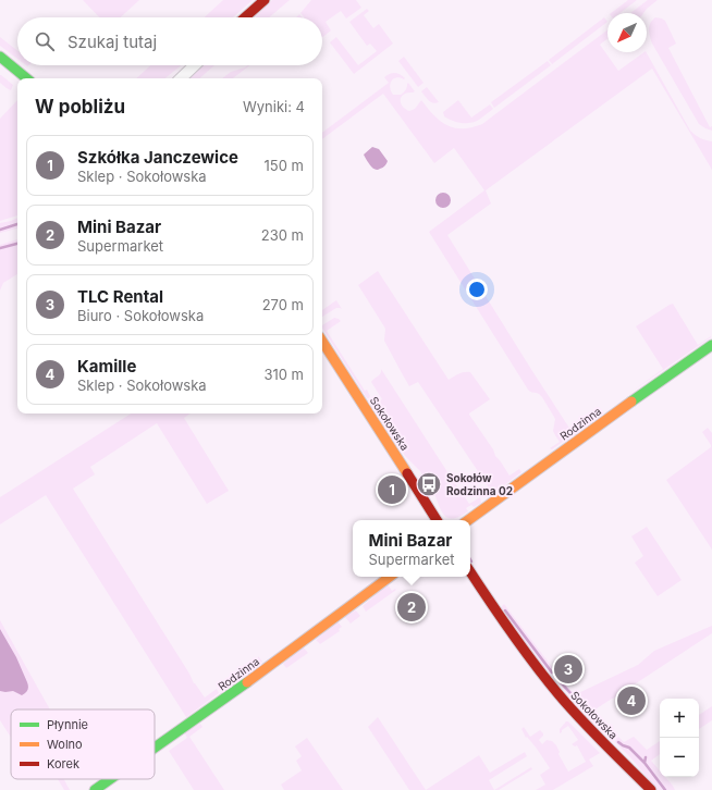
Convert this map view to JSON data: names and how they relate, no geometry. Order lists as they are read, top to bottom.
{
  "streets": {
    "street": ["Sokołowska", "Rodzinna"]
  },
  "places": {
    "bus stop": ["Sokołów Rodzinna 02"]
  },
  "legend": ["Płynnie", "Wolno", "Korek"],
  "north": "bottom left",
  "page": {
    "search": "Szukaj tutaj",
    "heading": ["W pobliżu", "Wyniki: 4"],
    "list": [
      {
        "mark": "1",
        "name": "Szkółka Janczewice",
        "note": "Sklep · Sokołowska",
        "value": "150 m"
      },
      {
        "mark": "2",
        "name": "Mini Bazar",
        "note": "Supermarket",
        "value": "230 m"
      },
      {
        "mark": "3",
        "name": "TLC Rental",
        "note": "Biuro · Sokołowska",
        "value": "270 m"
      },
      {
        "mark": "4",
        "name": "Kamille",
        "note": "Sklep · Sokołowska",
        "value": "310 m"
      }
    ],
    "pins": [
      "1",
      "2",
      "3",
      "4"
    ],
    "popup": ["Mini Bazar", "Supermarket"],
    "map_buttons": ["+", "−"]
  }
}
